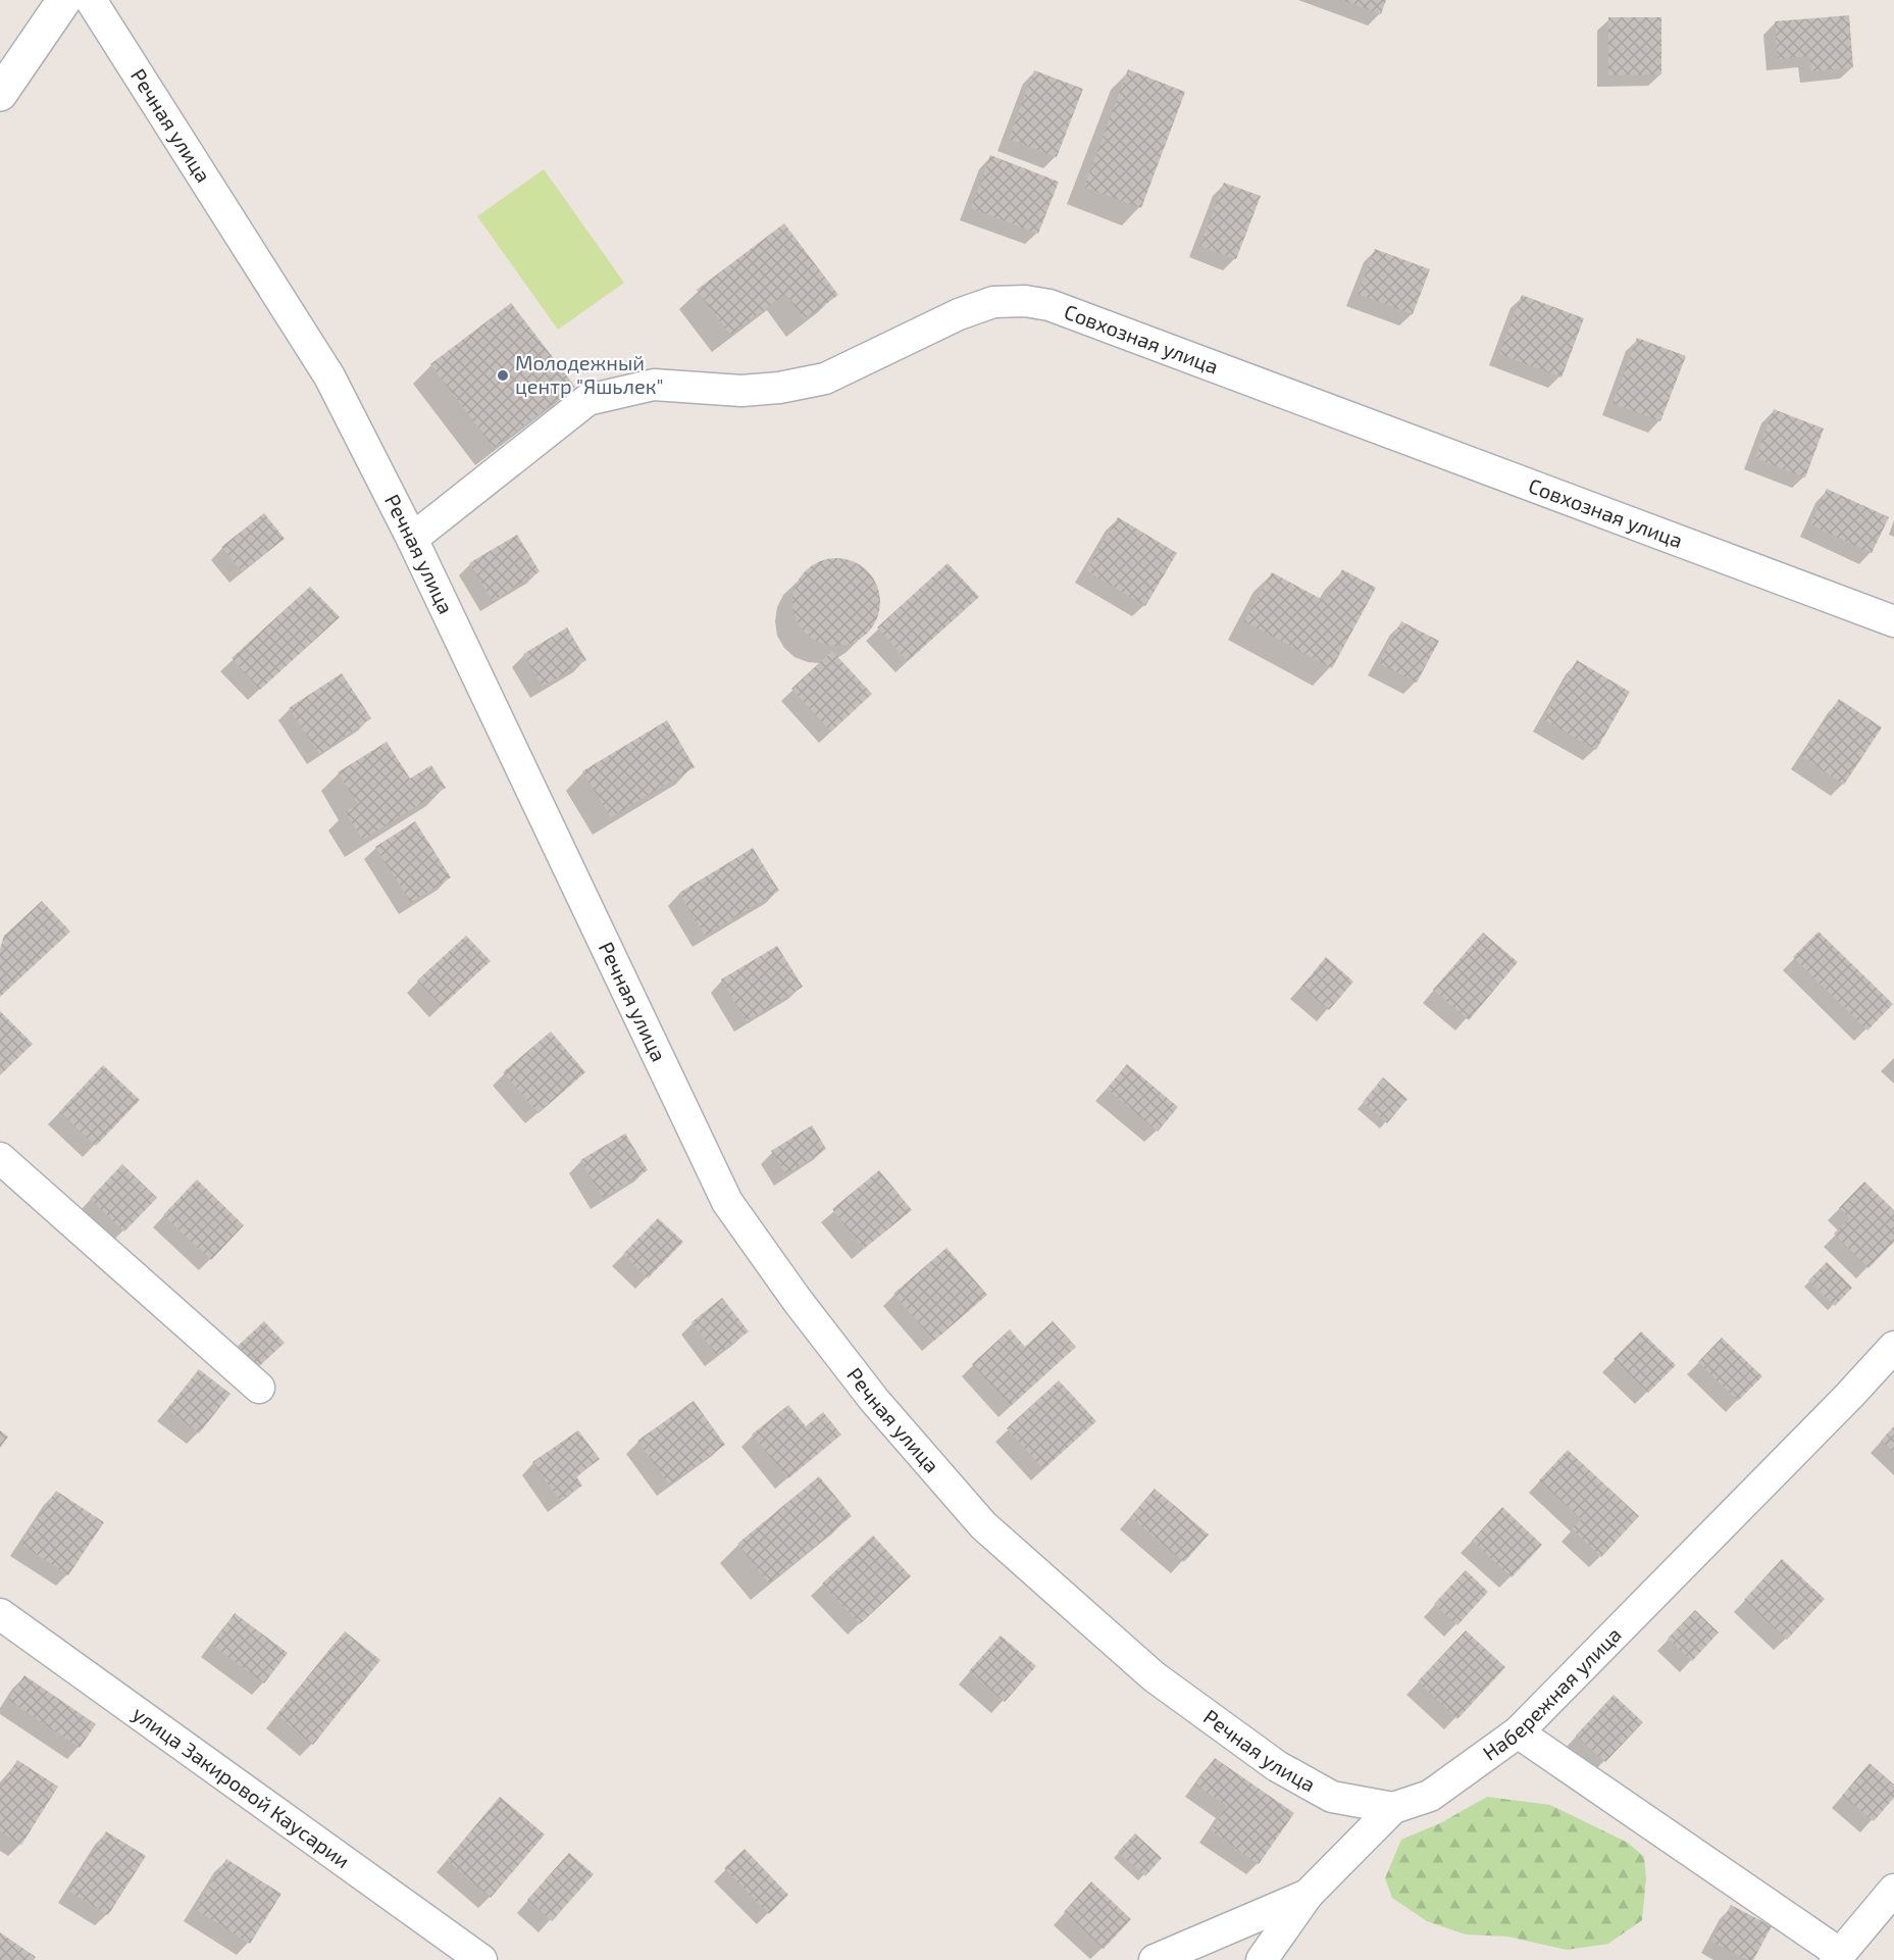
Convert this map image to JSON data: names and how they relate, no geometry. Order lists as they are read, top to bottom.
{
  "streets": {
    "street": [
      "Речная улица",
      "Совхозная улица",
      "Набережная улица",
      "улица Закировой Каусарии"
    ]
  },
  "crossings": [
    ["Речная улица", "Совхозная улица"],
    ["Речная улица", "Набережная улица"]
  ],
  "places": ["Молодежный центр \"Яшьлек\""]
}
